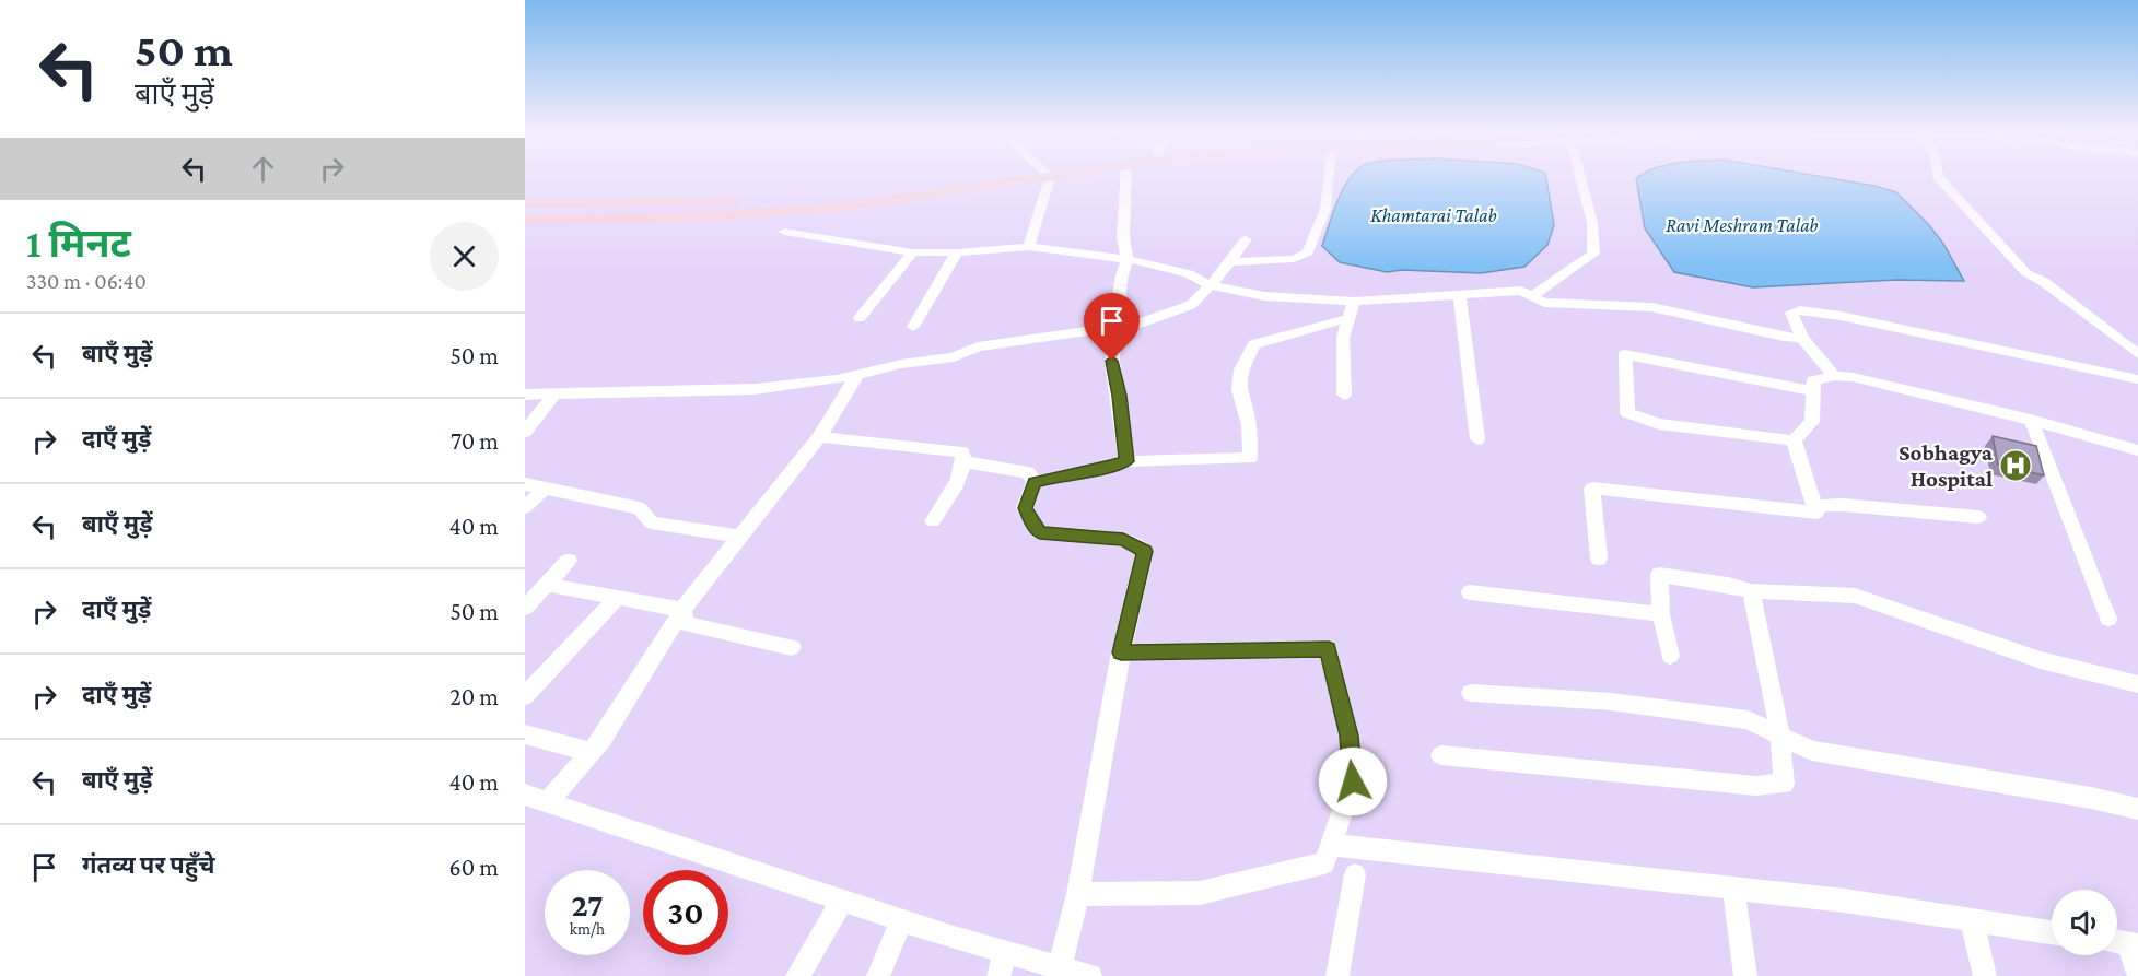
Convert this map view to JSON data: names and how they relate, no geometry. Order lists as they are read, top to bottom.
{
  "water": ["Khamtarai Talab", "Ravi Meshram Talab"],
  "places": {
    "hospital": ["Sobhagya Hospital"]
  },
  "page": {
    "turn": ["50 m", "बाएँ मुड़ें"],
    "heading": ["1 मिनट", "330 m · 06:40"],
    "list": [
      {
        "name": "बाएँ मुड़ें",
        "value": "50 m"
      },
      {
        "name": "दाएँ मुड़ें",
        "value": "70 m"
      },
      {
        "name": "बाएँ मुड़ें",
        "value": "40 m"
      },
      {
        "name": "दाएँ मुड़ें",
        "value": "50 m"
      },
      {
        "name": "दाएँ मुड़ें",
        "value": "20 m"
      },
      {
        "name": "बाएँ मुड़ें",
        "value": "40 m"
      },
      {
        "name": "गंतव्य पर पहुँचे",
        "value": "60 m"
      }
    ],
    "speed": "27 km/h",
    "limit": "30"
  }
}
